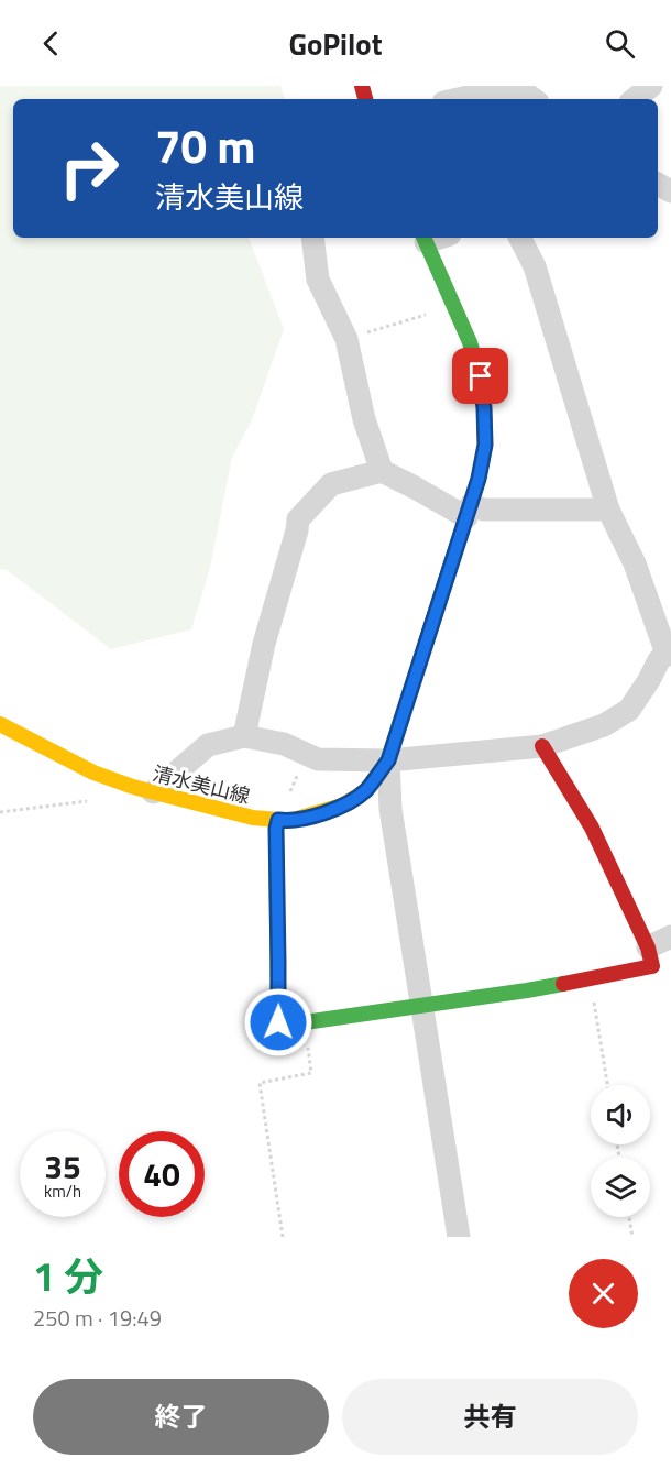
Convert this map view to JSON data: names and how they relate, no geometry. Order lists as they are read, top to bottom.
{
  "streets": {
    "main road": ["清水美山線"]
  },
  "page": {
    "header": "GoPilot",
    "turn": ["70 m", "清水美山線"],
    "speed": "35 km/h",
    "limit": "40",
    "heading": ["1 分", "250 m · 19:49"],
    "buttons": ["終了", "共有"]
  }
}
